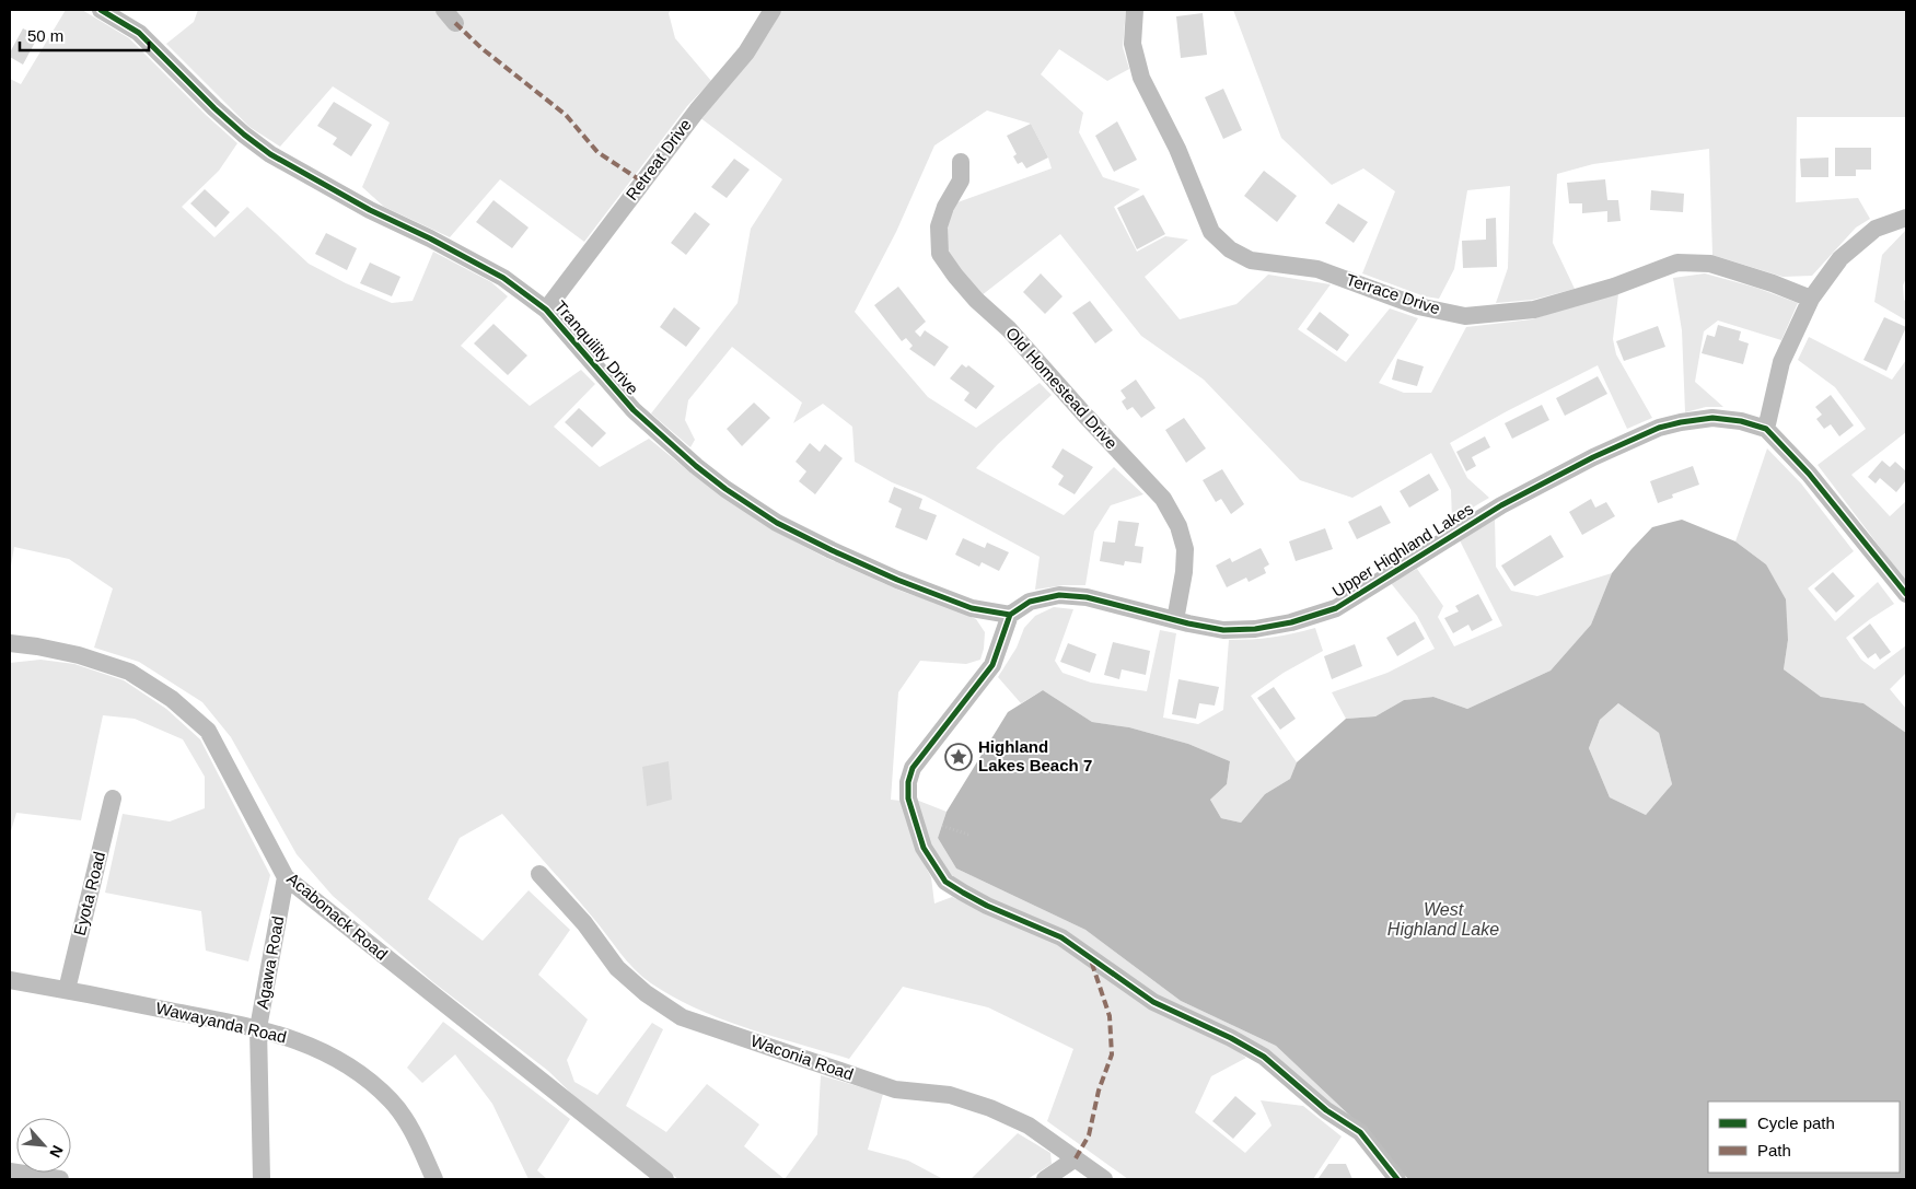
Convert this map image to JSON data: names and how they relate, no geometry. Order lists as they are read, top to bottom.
{
  "streets": {
    "street": [
      "Retreat Drive",
      "Terrace Drive",
      "Tranquility Drive",
      "Old Homestead Drive",
      "Upper Highland Lakes",
      "Eyota Road",
      "Acabonack Road",
      "Agawa Road",
      "Wawayanda Road",
      "Waconia Road"
    ]
  },
  "crossings": [
    ["Retreat Drive", "Tranquility Drive"],
    ["Tranquility Drive", "Upper Highland Lakes"],
    ["Old Homestead Drive", "Upper Highland Lakes"],
    ["Eyota Road", "Wawayanda Road"],
    ["Acabonack Road", "Agawa Road"],
    ["Agawa Road", "Wawayanda Road"]
  ],
  "water": ["West Highland Lake"],
  "places": {
    "place": ["Highland Lakes Beach 7"]
  },
  "legend": ["Cycle path", "Path"],
  "scale_bar": "50 m",
  "north": "bottom right"
}
